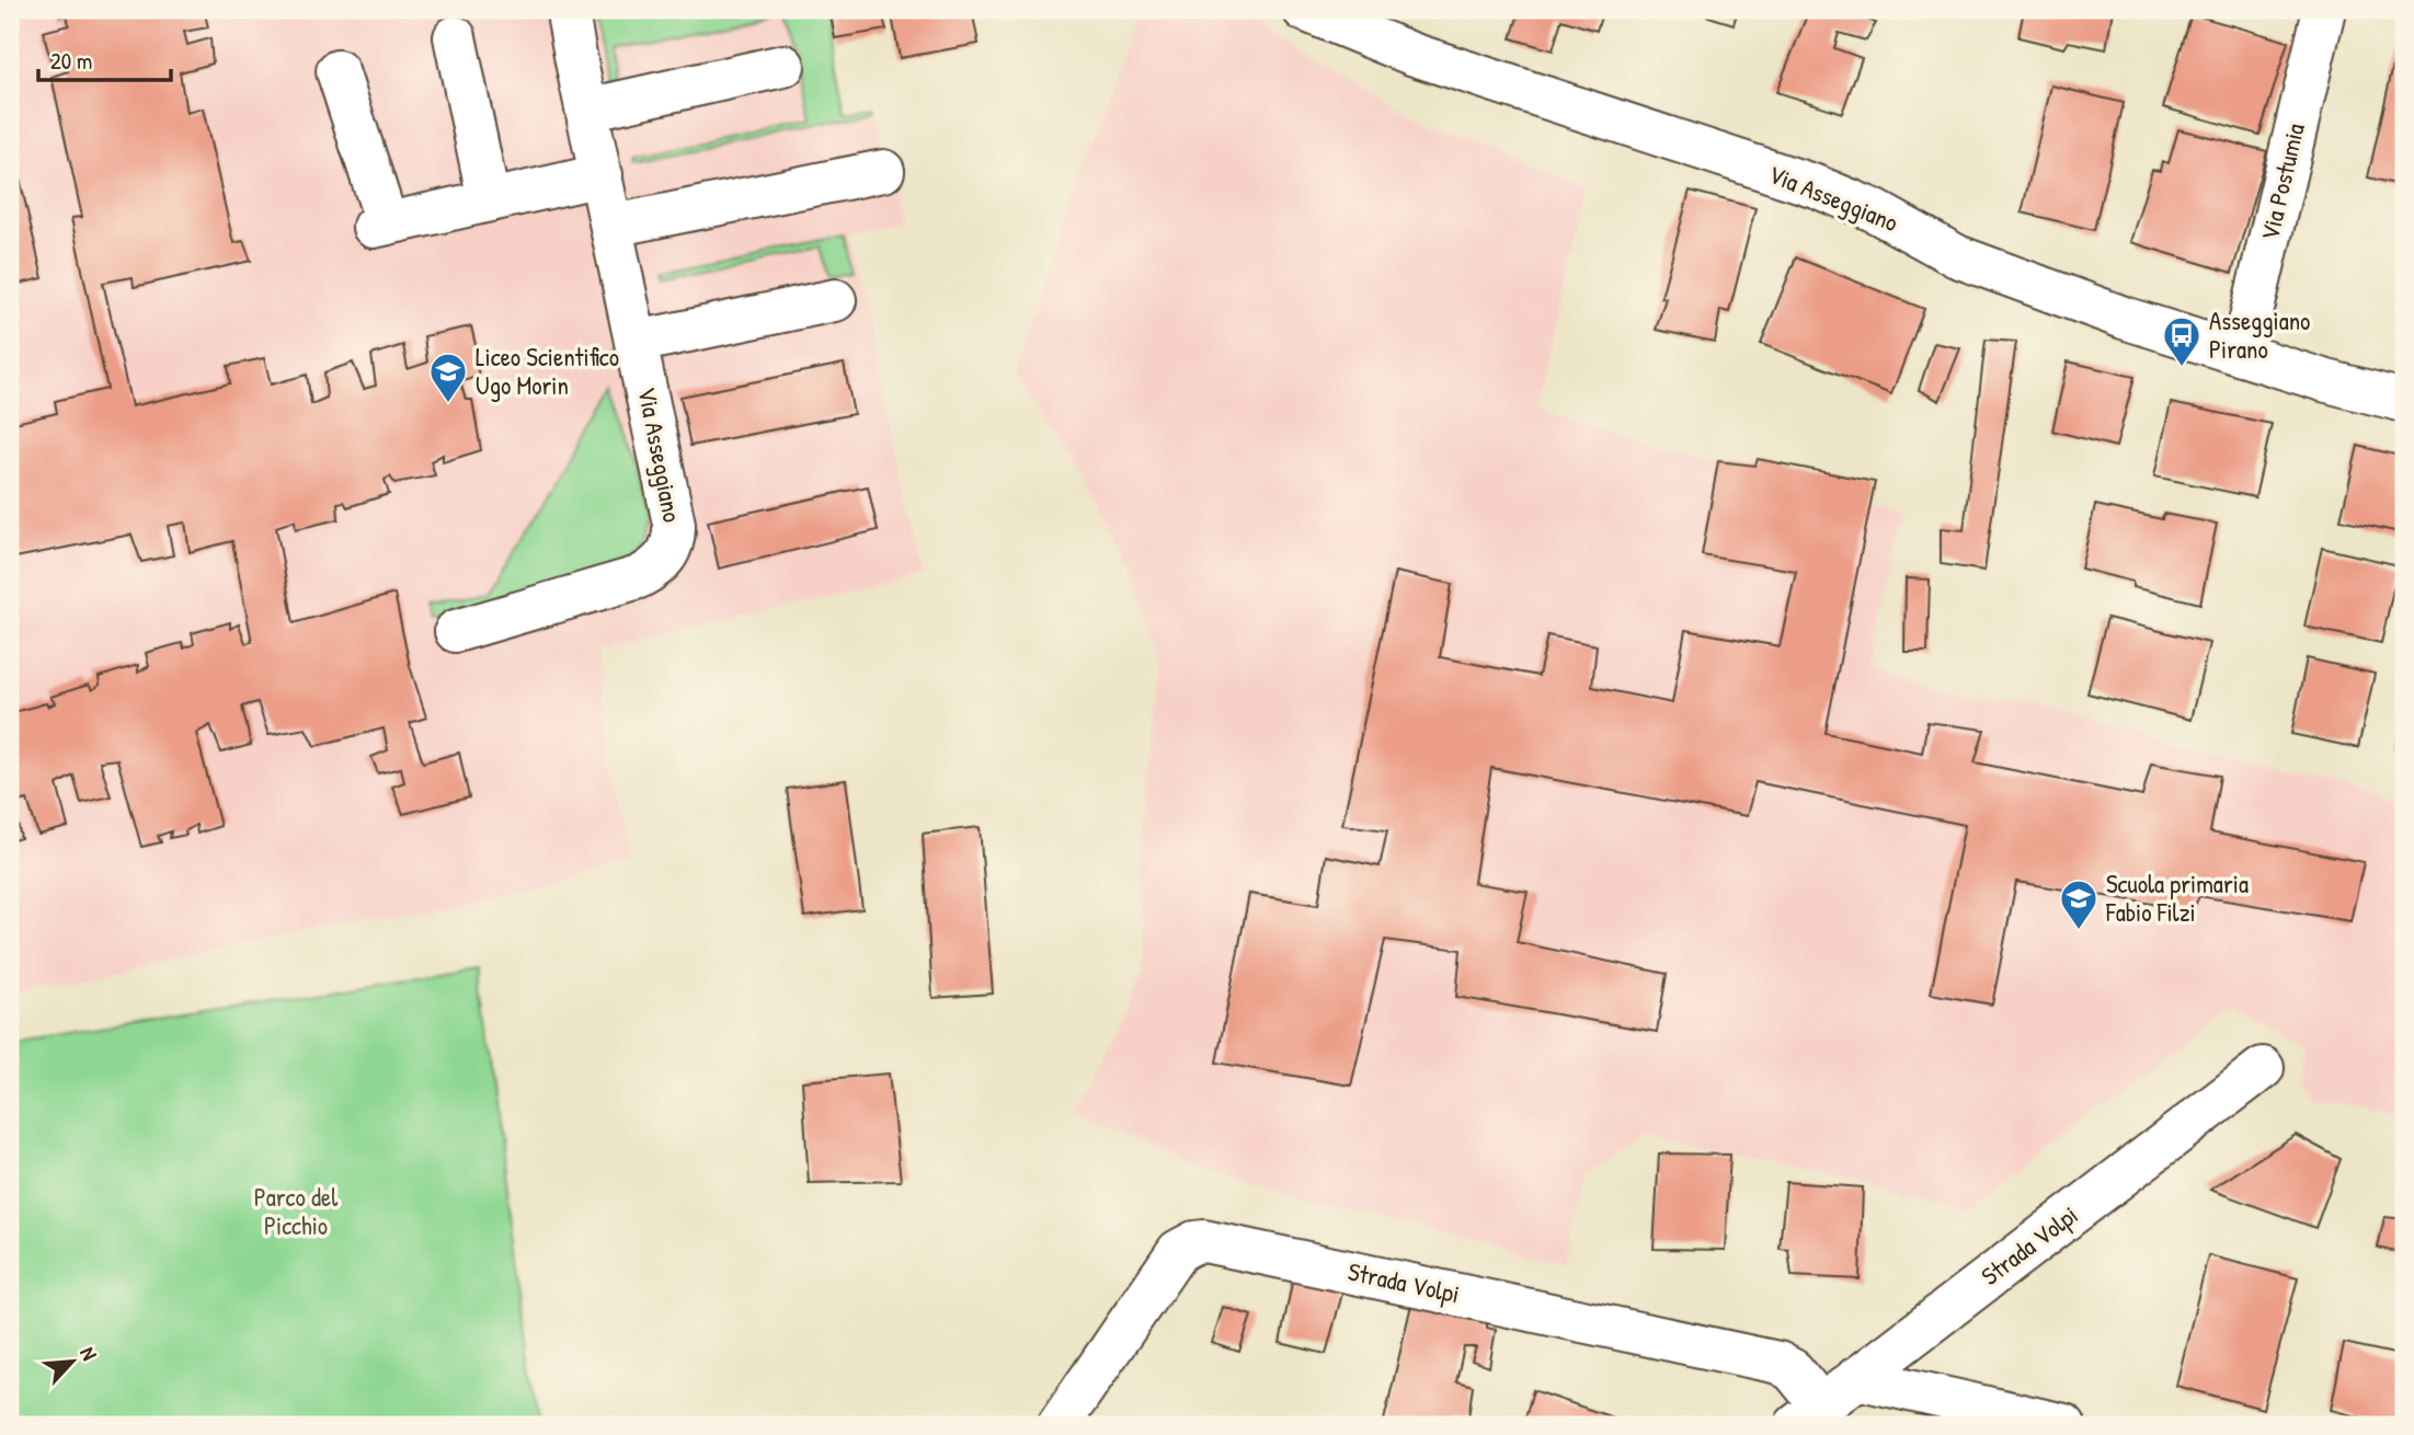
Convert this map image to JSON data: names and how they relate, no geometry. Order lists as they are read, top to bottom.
{
  "streets": {
    "street": ["Via Postumia", "Via Asseggiano", "Strada Volpi"]
  },
  "crossings": [
    ["Via Postumia", "Via Asseggiano"]
  ],
  "parks": ["Parco del Picchio"],
  "places": {
    "bus stop": ["Asseggiano Pirano"],
    "school or university": ["Liceo Scientifico Ugo Morin", "Scuola primaria Fabio Filzi"]
  },
  "scale_bar": "20 m",
  "north": "top right"
}
